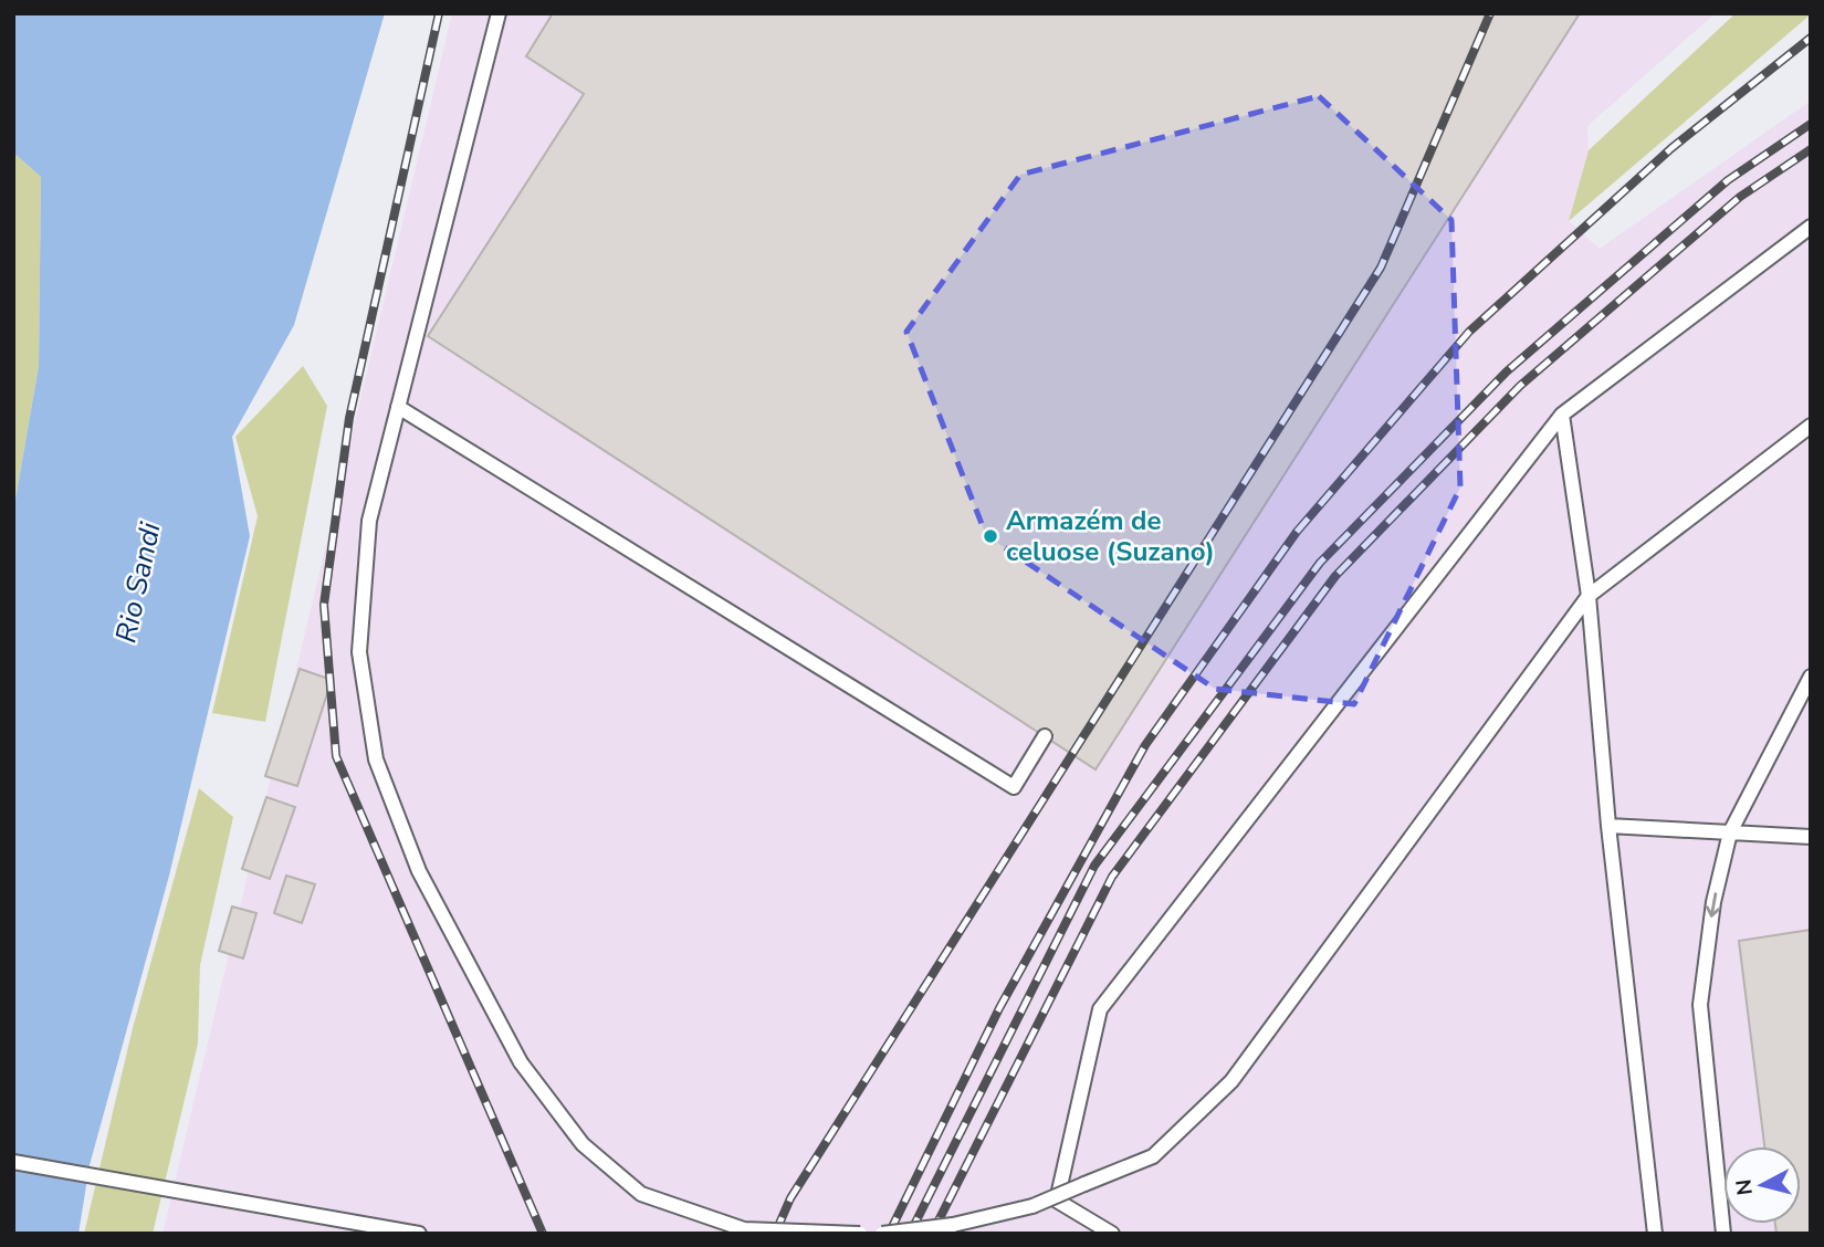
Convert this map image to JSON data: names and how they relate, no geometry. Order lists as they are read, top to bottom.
{
  "water": ["Rio Sandi"],
  "places": ["Armazém de celuose (Suzano)"],
  "north": "left"
}
